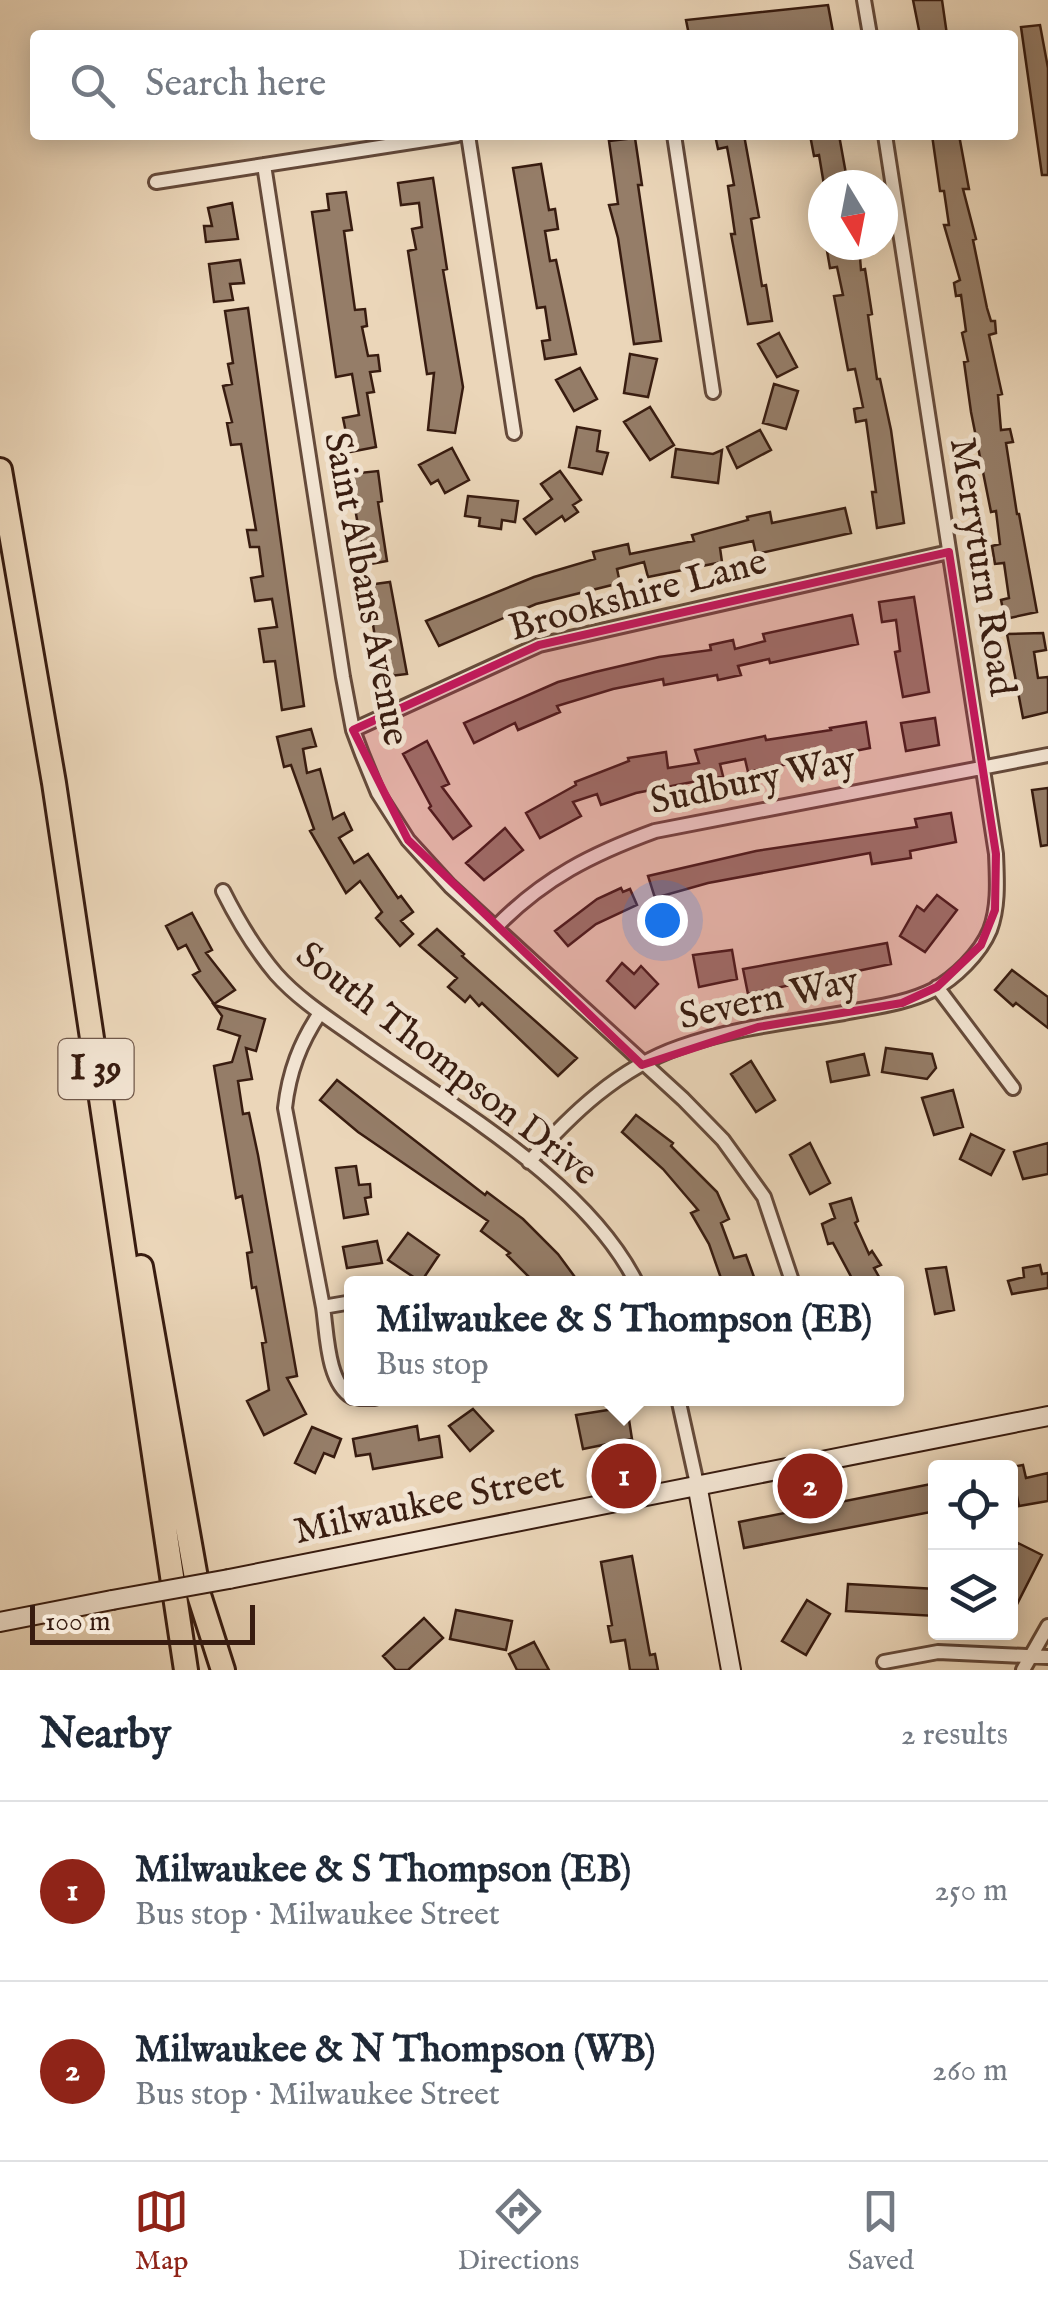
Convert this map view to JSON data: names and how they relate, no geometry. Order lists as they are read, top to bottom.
{
  "streets": {
    "highway": ["I 39"],
    "street": [
      "Merryturn Road",
      "Saint Albans Avenue",
      "Brookshire Lane",
      "Sudbury Way",
      "Severn Way",
      "South Thompson Drive",
      "Milwaukee Street"
    ]
  },
  "crossings": [
    ["Merryturn Road", "Brookshire Lane"],
    ["Merryturn Road", "Sudbury Way"],
    ["Merryturn Road", "Severn Way"],
    ["Saint Albans Avenue", "Brookshire Lane"],
    ["Saint Albans Avenue", "Sudbury Way"],
    ["Saint Albans Avenue", "Severn Way"],
    ["Severn Way", "South Thompson Drive"]
  ],
  "scale_bar": "100 m",
  "north": "bottom",
  "page": {
    "search": "Search here",
    "popup": ["Milwaukee & S Thompson (EB)", "Bus stop"],
    "pins": ["1", "2"],
    "scale": "100 m",
    "heading": ["Nearby", "2 results"],
    "list": [
      {
        "mark": "1",
        "name": "Milwaukee & S Thompson (EB)",
        "note": "Bus stop · Milwaukee Street",
        "value": "250 m"
      },
      {
        "mark": "2",
        "name": "Milwaukee & N Thompson (WB)",
        "note": "Bus stop · Milwaukee Street",
        "value": "260 m"
      }
    ],
    "nav": ["Map", "Directions", "Saved"]
  }
}
